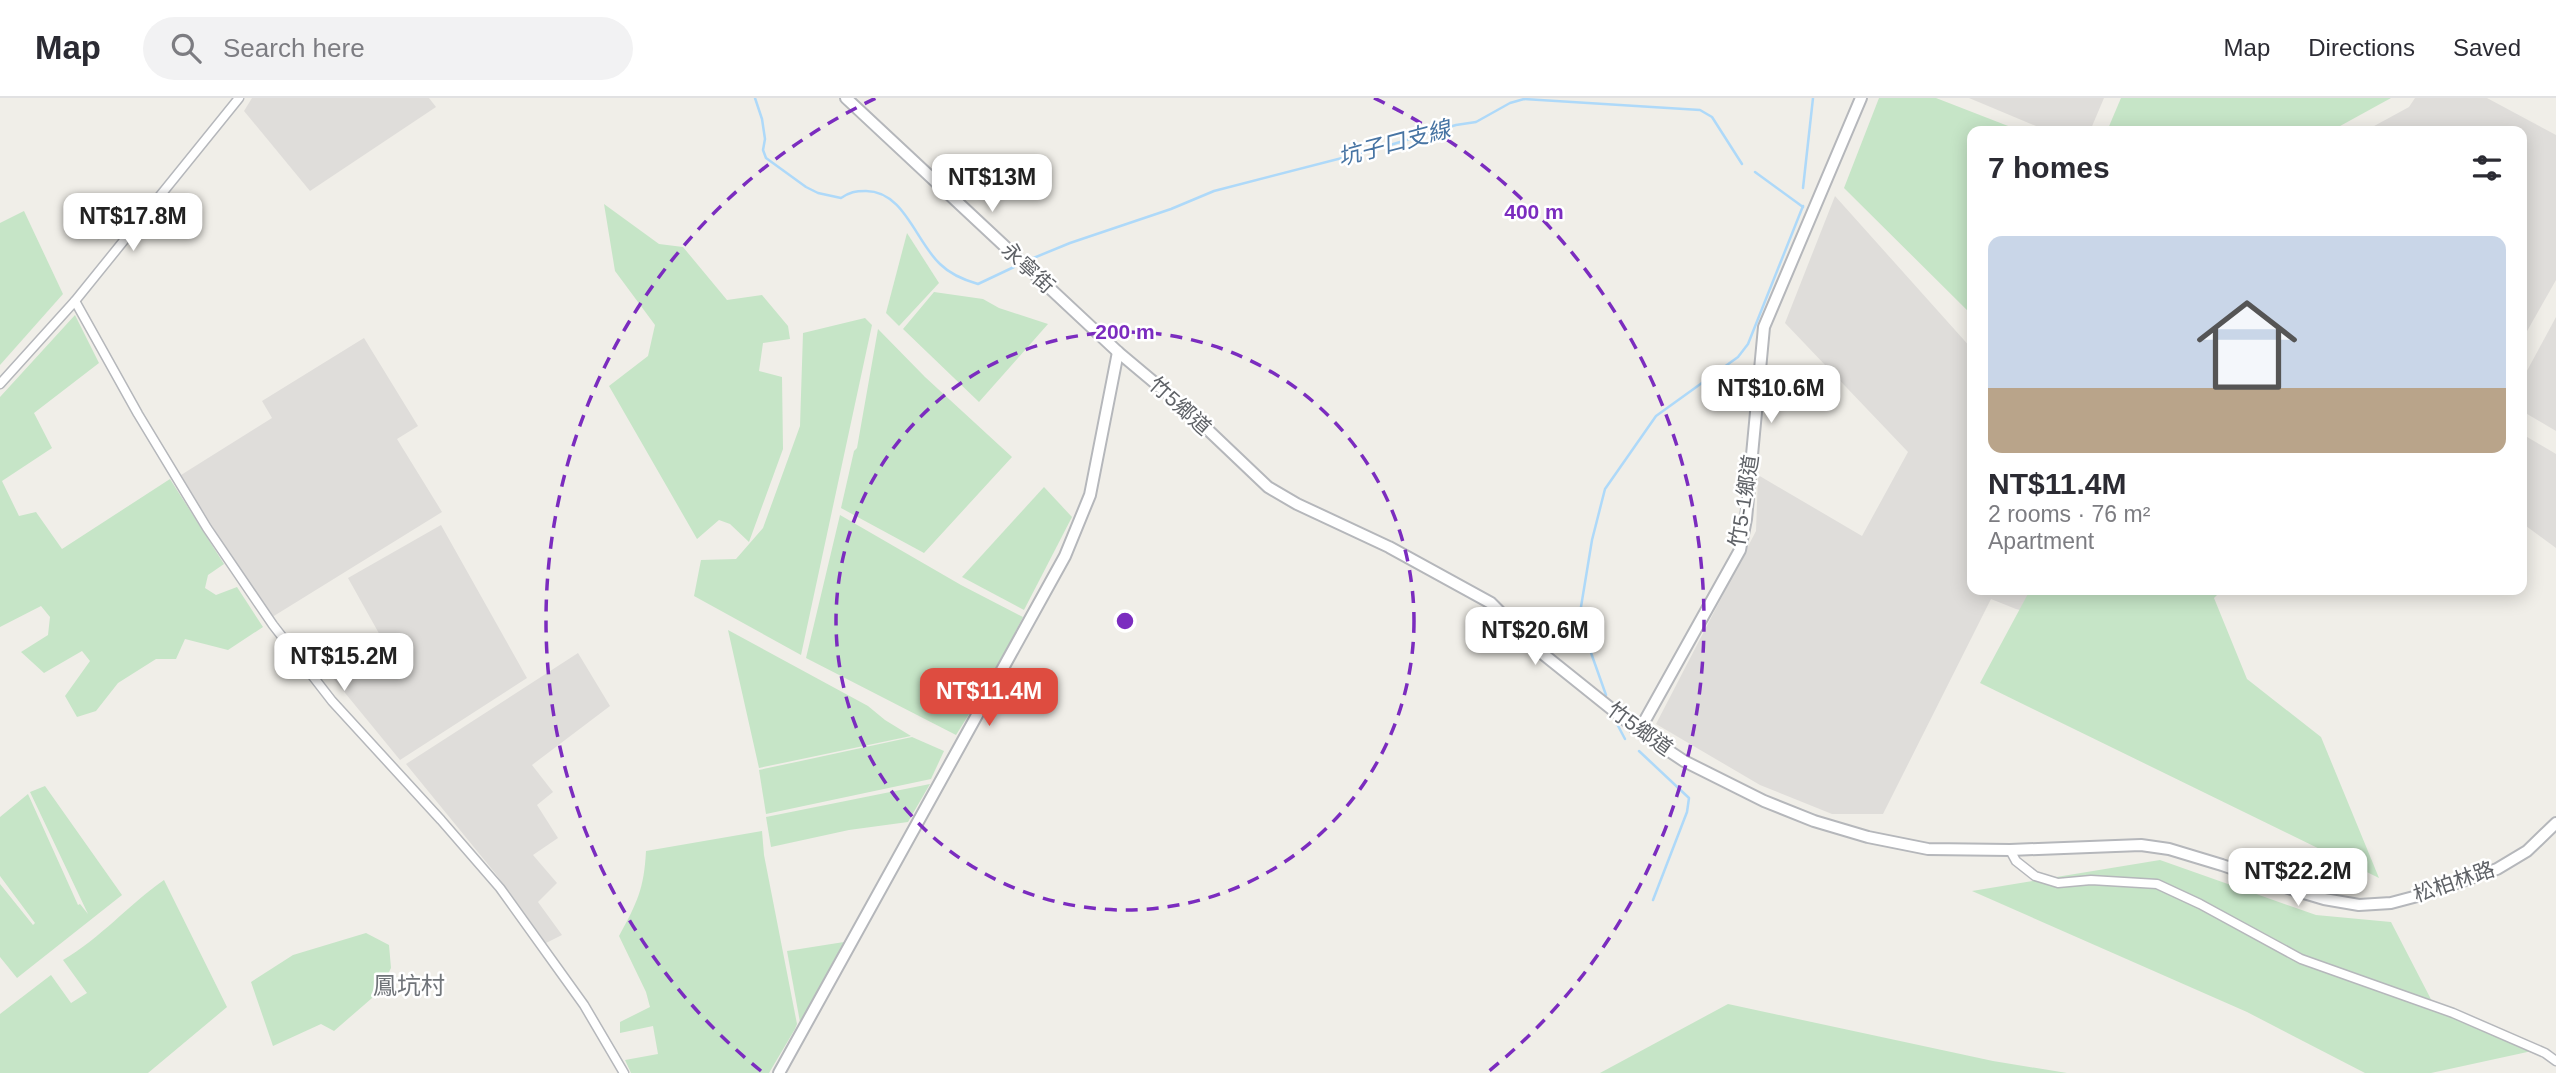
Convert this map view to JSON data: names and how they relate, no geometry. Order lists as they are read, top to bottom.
{
  "streets": {
    "street": [
      "永寧街",
      "竹5鄉道",
      "竹5-1鄉道",
      "松柏林路"
    ]
  },
  "crossings": [
    ["永寧街", "竹5鄉道"],
    ["竹5鄉道", "竹5-1鄉道"],
    ["竹5鄉道", "松柏林路"]
  ],
  "districts": ["鳳坑村"],
  "water": ["坑子口支線"],
  "page": {
    "header": "Map",
    "search": "Search here",
    "nav": ["Map", "Directions", "Saved"],
    "heading": "7 homes",
    "price": [
      "NT$13M",
      "NT$17.8M",
      "NT$10.6M",
      "NT$20.6M",
      "NT$15.2M",
      "NT$11.4M",
      "NT$22.2M"
    ],
    "list": [
      {
        "name": "NT$11.4M",
        "note": "2 rooms · 76 m² · Apartment"
      }
    ]
  },
  "rings": ["400 m", "200 m"]
}
